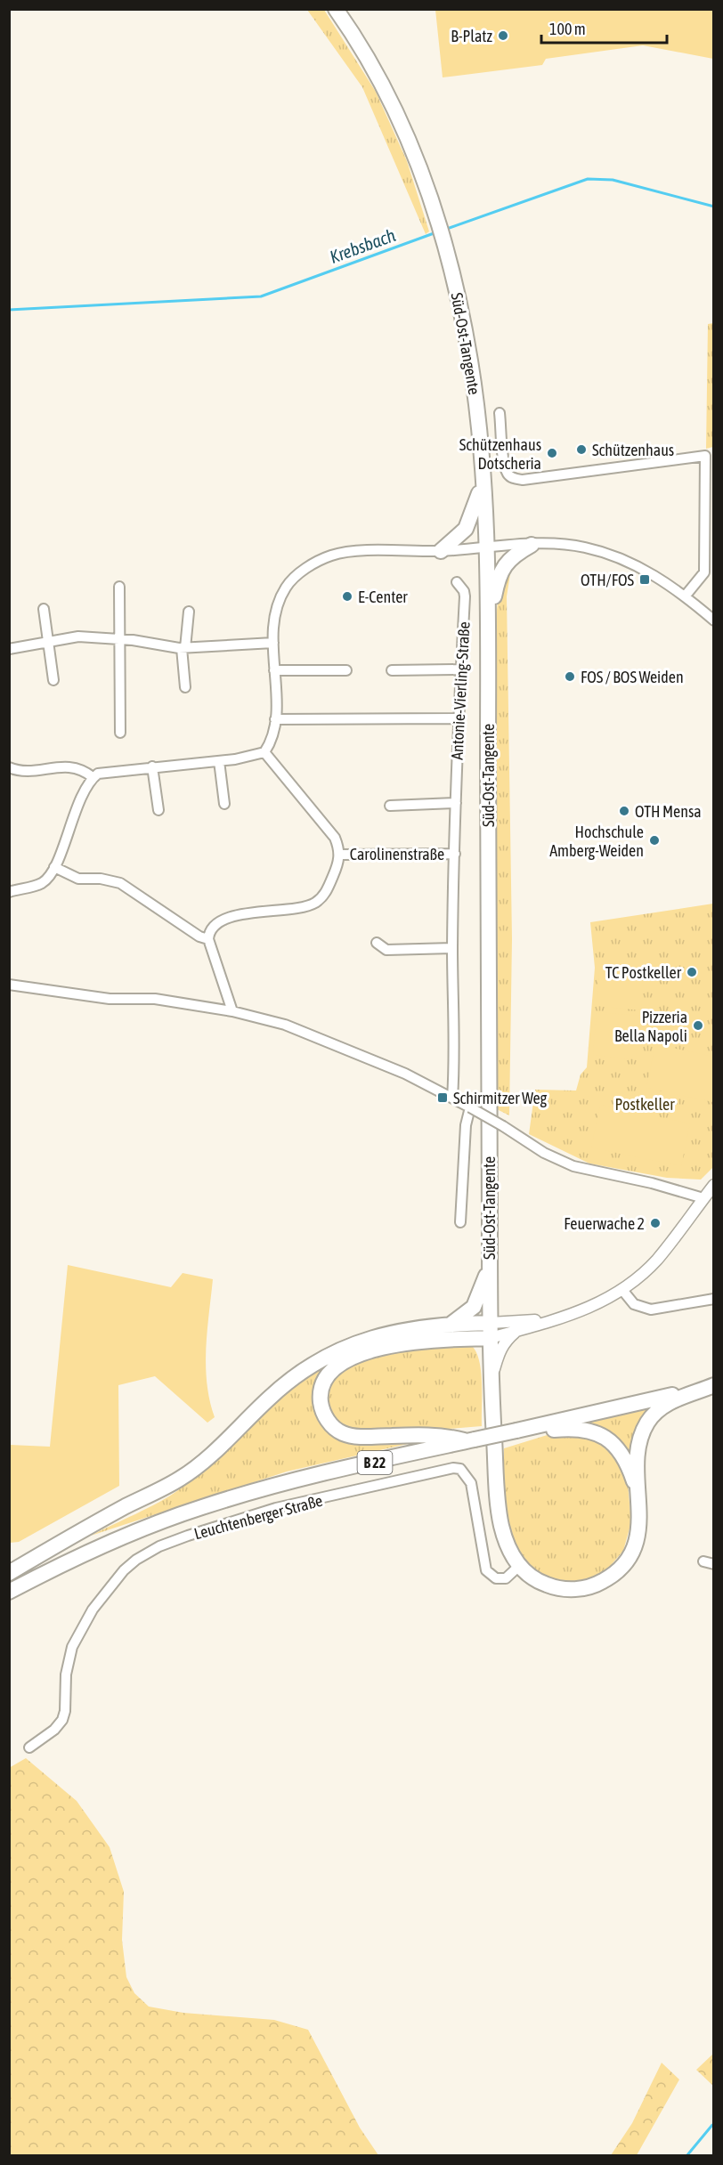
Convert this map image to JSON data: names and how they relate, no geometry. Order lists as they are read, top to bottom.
{
  "streets": {
    "main road": ["Süd-Ost-Tangente", "B 22"],
    "street": ["Antonie-Vierling-Straße", "Carolinenstraße", "Leuchtenberger Straße"]
  },
  "crossings": [
    ["Süd-Ost-Tangente", "B 22"],
    ["Süd-Ost-Tangente", "Leuchtenberger Straße"],
    ["Antonie-Vierling-Straße", "Carolinenstraße"],
    ["B 22", "Leuchtenberger Straße"]
  ],
  "water": ["Krebsbach"],
  "parks": ["Postkeller"],
  "places": {
    "other": [
      "B-Platz",
      "Schützenhaus",
      "Schützenhaus Dotscheria",
      "E-Center",
      "FOS / BOS Weiden",
      "OTH Mensa",
      "Hochschule Amberg-Weiden",
      "TC Postkeller",
      "Pizzeria Bella Napoli",
      "Feuerwache 2"
    ],
    "transit": ["OTH/FOS", "Schirmitzer Weg"]
  },
  "scale_bar": "100 m"
}
